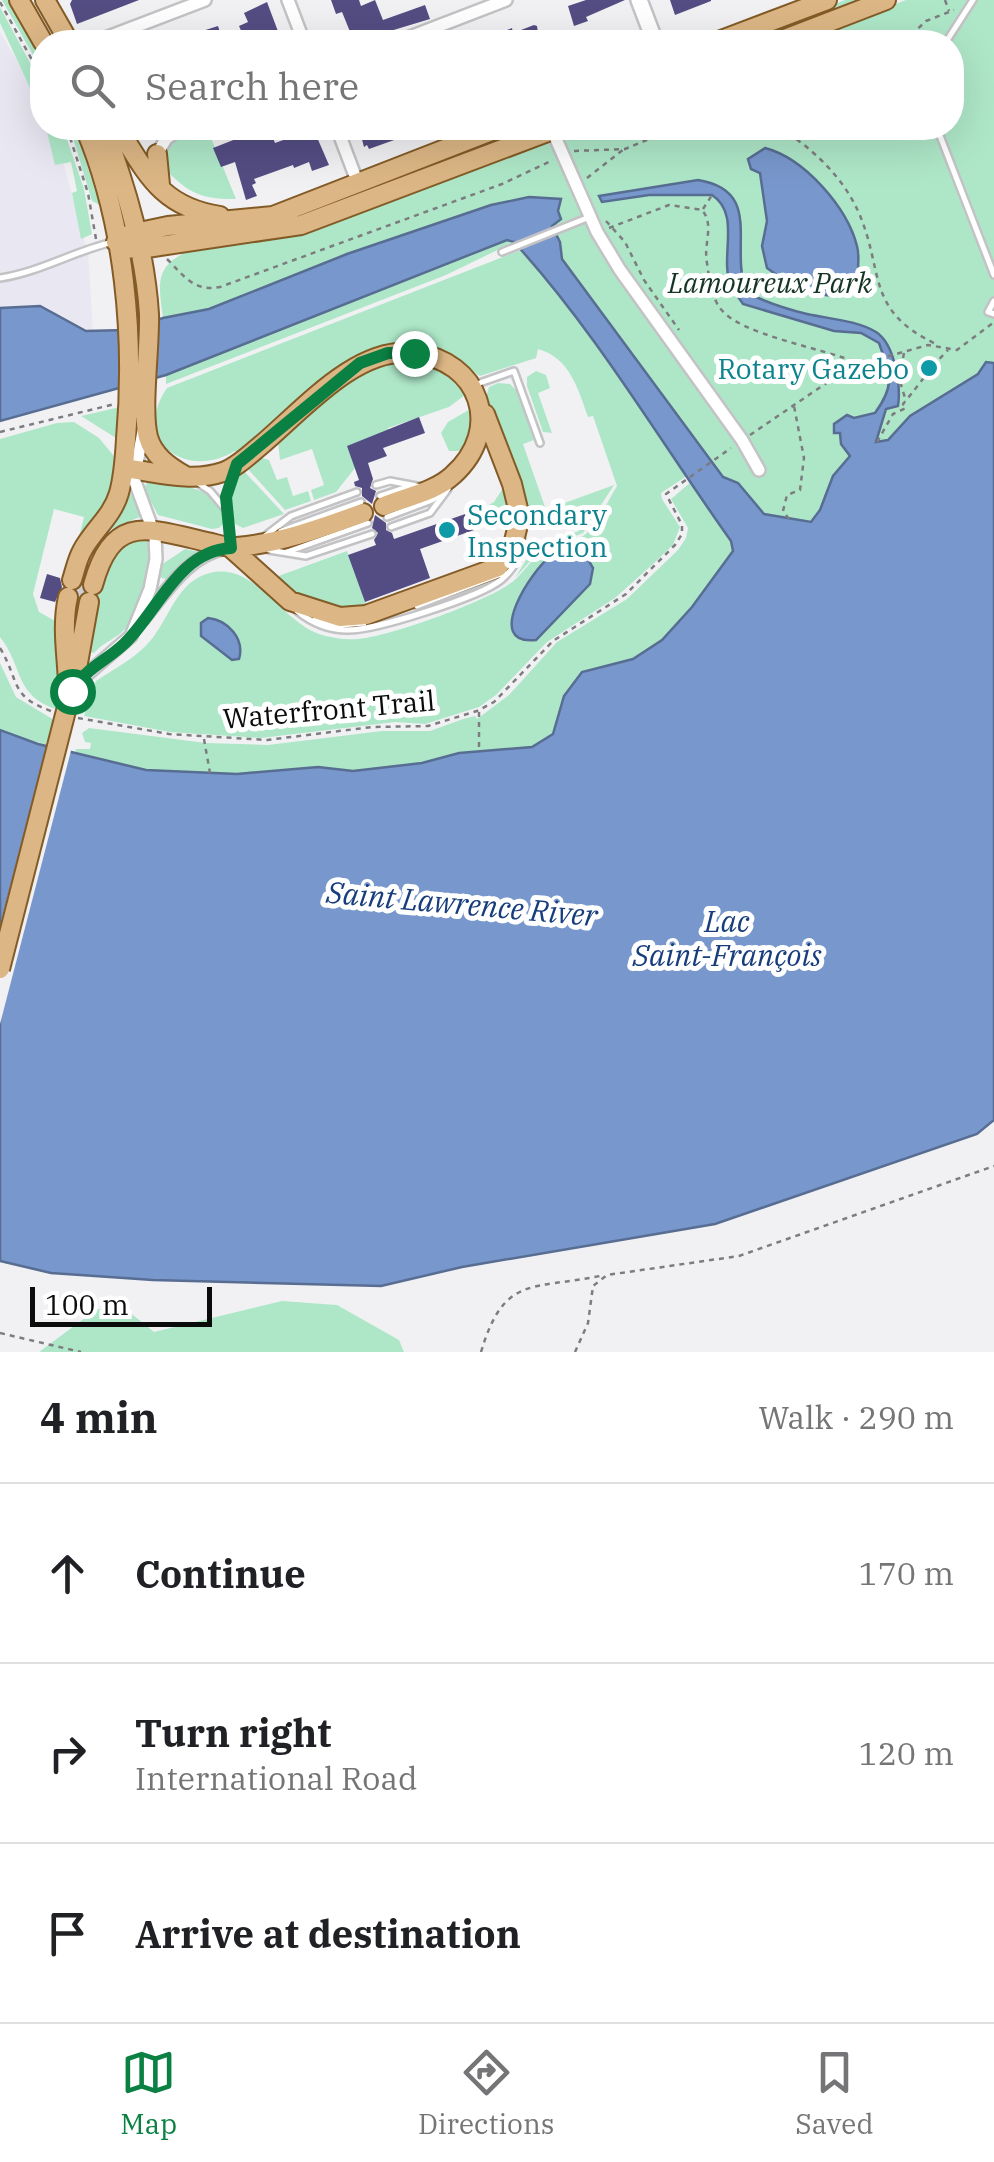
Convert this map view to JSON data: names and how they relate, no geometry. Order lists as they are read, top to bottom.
{
  "streets": {
    "path": ["Waterfront Trail"]
  },
  "water": ["Saint Lawrence River", "Lac Saint-François"],
  "parks": ["Lamoureux Park"],
  "places": ["Rotary Gazebo", "Secondary Inspection"],
  "scale_bar": "100 m",
  "page": {
    "search": "Search here",
    "scale": "100 m",
    "heading": ["4 min", "Walk · 290 m"],
    "list": [
      ["Continue", "170 m"],
      ["Turn right", "International Road", "120 m"],
      "Arrive at destination"
    ],
    "nav": ["Map", "Directions", "Saved"]
  }
}
